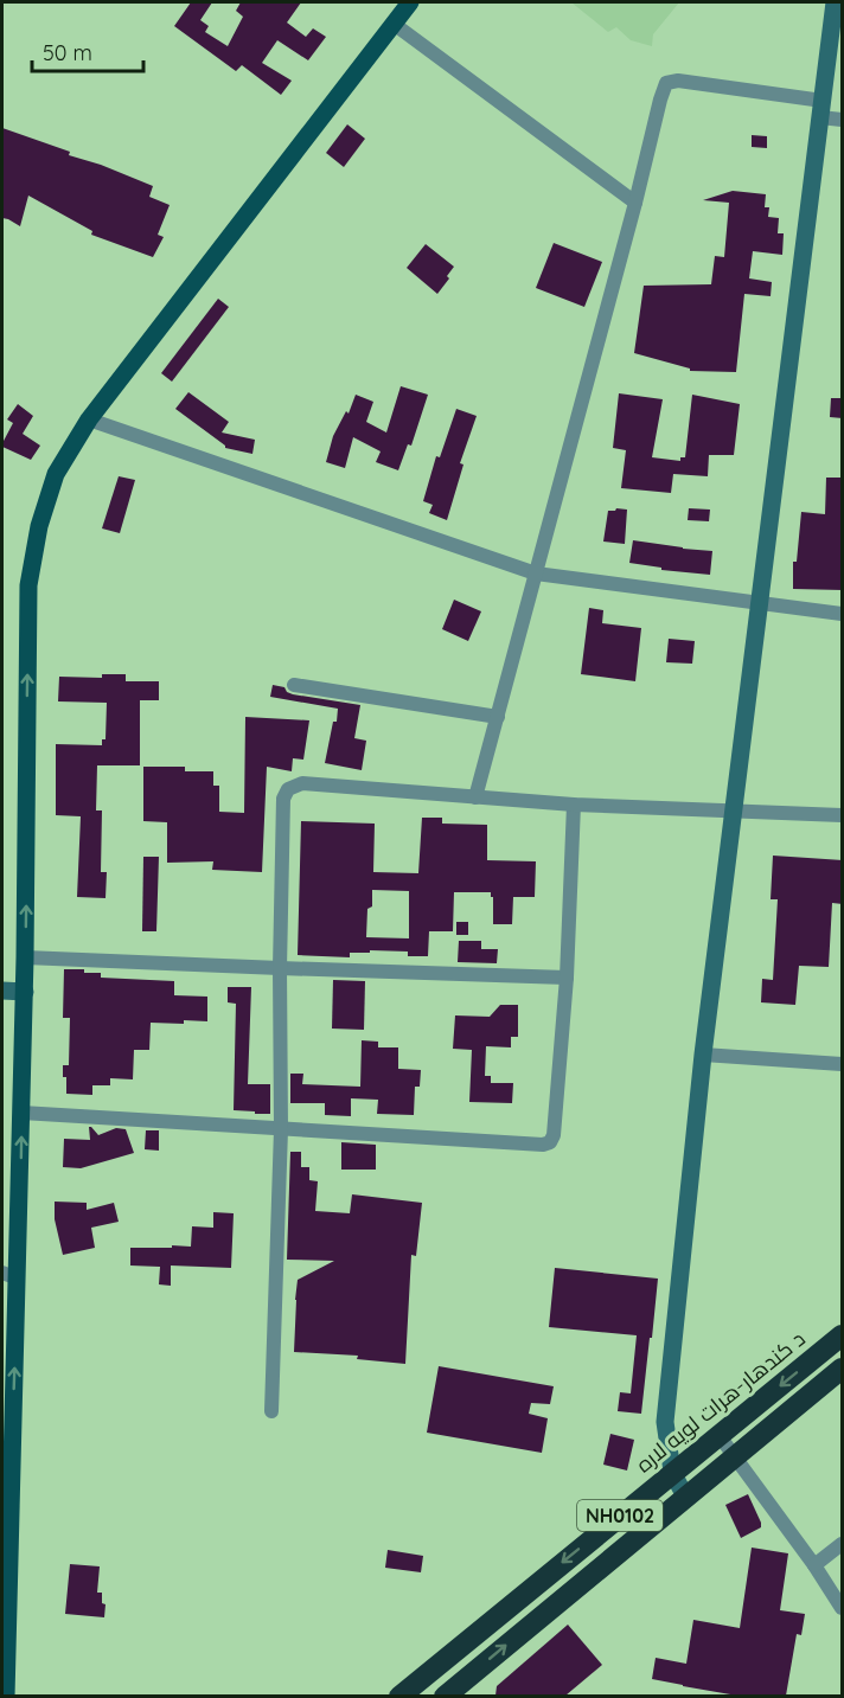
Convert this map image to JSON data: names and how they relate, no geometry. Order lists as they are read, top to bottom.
{
  "streets": {
    "highway": ["د کندهار-هرات لويه لاره", "NH0102"]
  },
  "scale_bar": "50 m"
}
